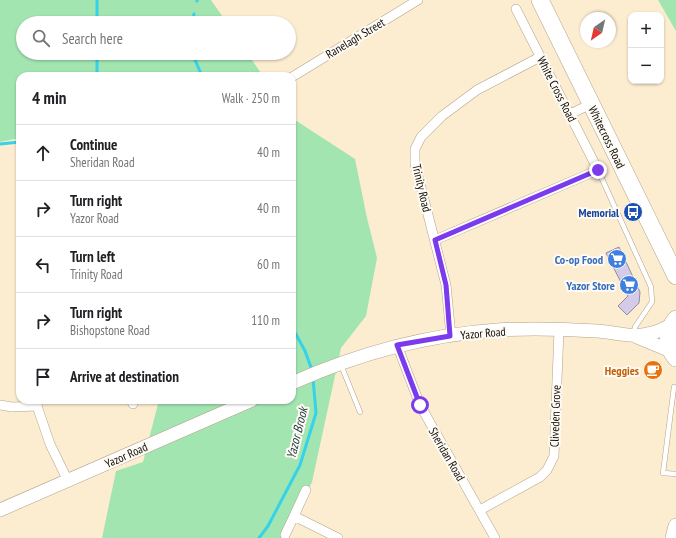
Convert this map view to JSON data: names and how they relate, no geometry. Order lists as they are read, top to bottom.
{
  "streets": {
    "highway": ["Whitecross Road"],
    "street": [
      "Ranelagh Street",
      "White Cross Road",
      "Trinity Road",
      "Yazor Road",
      "Cliveden Grove",
      "Sheridan Road"
    ]
  },
  "crossings": [
    ["White Cross Road", "Trinity Road"],
    ["Trinity Road", "Yazor Road"],
    ["Yazor Road", "Cliveden Grove"],
    ["Yazor Road", "Sheridan Road"],
    ["Cliveden Grove", "Sheridan Road"]
  ],
  "water": ["Yazor Brook"],
  "places": {
    "bus stop": ["Memorial"],
    "supermarket": ["Co-op Food", "Yazor Store"],
    "cafe": ["Heggies"]
  },
  "north": "bottom left",
  "page": {
    "map_buttons": ["+", "−"],
    "search": "Search here",
    "heading": ["4 min", "Walk · 250 m"],
    "list": [
      ["Continue", "Sheridan Road", "40 m"],
      ["Turn right", "Yazor Road", "40 m"],
      ["Turn left", "Trinity Road", "60 m"],
      ["Turn right", "Bishopstone Road", "110 m"],
      "Arrive at destination"
    ]
  }
}
